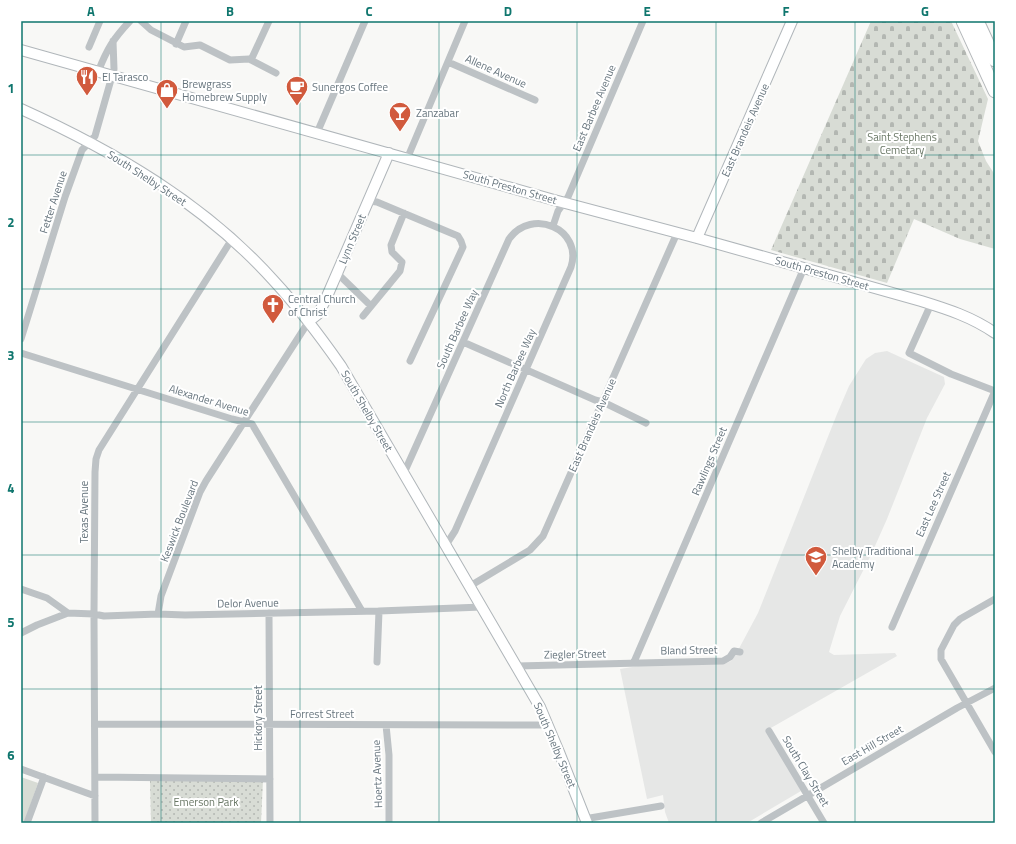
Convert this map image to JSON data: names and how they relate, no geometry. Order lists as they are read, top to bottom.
{
  "streets": {
    "main road": [
      "East Brandeis Avenue",
      "South Shelby Street",
      "South Preston Street",
      "Lynn Street"
    ],
    "street": [
      "Allene Avenue",
      "East Barbee Avenue",
      "Fetter Avenue",
      "South Barbee Way",
      "North Barbee Way",
      "Alexander Avenue",
      "Rawlings Street",
      "East Lee Street",
      "Texas Avenue",
      "Keswick Boulevard",
      "Delor Avenue",
      "Bland Street",
      "Ziegler Street",
      "Forrest Street",
      "Hickory Street",
      "East Hill Street",
      "South Clay Street",
      "Hoertz Avenue"
    ]
  },
  "crossings": [
    ["East Barbee Avenue", "South Preston Street"],
    ["East Brandeis Avenue", "South Shelby Street"],
    ["East Brandeis Avenue", "South Preston Street"],
    ["South Shelby Street", "Fetter Avenue"],
    ["South Shelby Street", "Lynn Street"],
    ["South Shelby Street", "South Barbee Way"],
    ["South Shelby Street", "North Barbee Way"],
    ["South Shelby Street", "Texas Avenue"],
    ["South Shelby Street", "Keswick Boulevard"],
    ["South Shelby Street", "Delor Avenue"],
    ["South Shelby Street", "Ziegler Street"],
    ["South Shelby Street", "Forrest Street"],
    ["South Preston Street", "Fetter Avenue"],
    ["South Preston Street", "Lynn Street"],
    ["South Preston Street", "Rawlings Street"],
    ["Lynn Street", "Keswick Boulevard"],
    ["South Barbee Way", "North Barbee Way"],
    ["Alexander Avenue", "Texas Avenue"],
    ["Alexander Avenue", "Keswick Boulevard"],
    ["Alexander Avenue", "Delor Avenue"],
    ["Rawlings Street", "Bland Street"],
    ["Rawlings Street", "Ziegler Street"],
    ["Texas Avenue", "Delor Avenue"],
    ["Texas Avenue", "Forrest Street"],
    ["Keswick Boulevard", "Delor Avenue"],
    ["Delor Avenue", "Hickory Street"],
    ["Bland Street", "Ziegler Street"],
    ["Forrest Street", "Hickory Street"],
    ["Forrest Street", "Hoertz Avenue"],
    ["East Hill Street", "South Clay Street"]
  ],
  "parks": ["Saint Stephens Cemetary", "Emerson Park"],
  "places": {
    "restaurant": ["El Tarasco"],
    "cafe": ["Sunergos Coffee"],
    "shop": ["Brewgrass Homebrew Supply"],
    "bar": ["Zanzabar"],
    "church": ["Central Church of Christ"],
    "school or university": ["Shelby Traditional Academy"]
  },
  "grid": {
    "columns": [
      "A",
      "B",
      "C",
      "D",
      "E",
      "F",
      "G"
    ],
    "rows": [
      "1",
      "2",
      "3",
      "4",
      "5",
      "6"
    ]
  }
}
